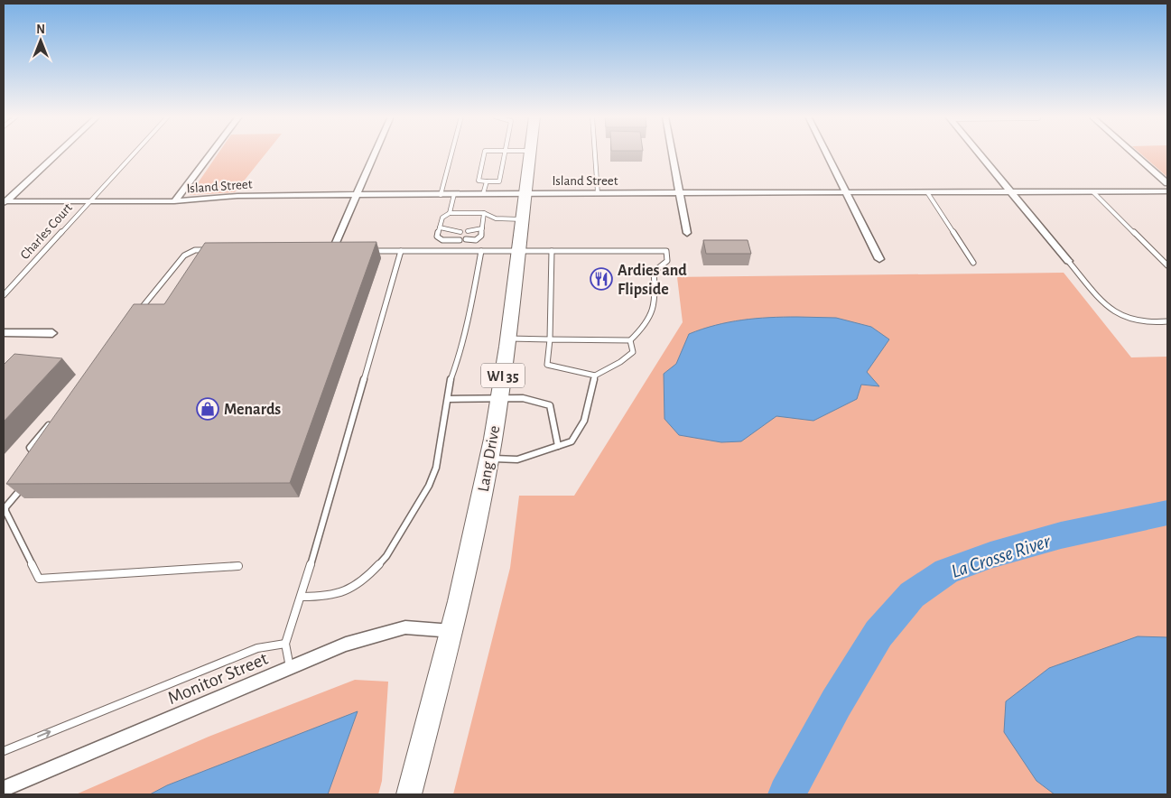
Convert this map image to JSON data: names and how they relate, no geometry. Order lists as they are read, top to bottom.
{
  "streets": {
    "main road": ["WI 35", "Lang Drive"],
    "street": ["Island Street", "Monitor Street"],
    "lane": ["Charles Court"]
  },
  "crossings": [
    ["Island Street", "Charles Court"],
    ["Island Street", "Lang Drive"],
    ["Lang Drive", "Monitor Street"]
  ],
  "water": ["La Crosse River"],
  "places": {
    "restaurant": ["Ardies and Flipside"],
    "shop": ["Menards"]
  },
  "north": "top"
}
